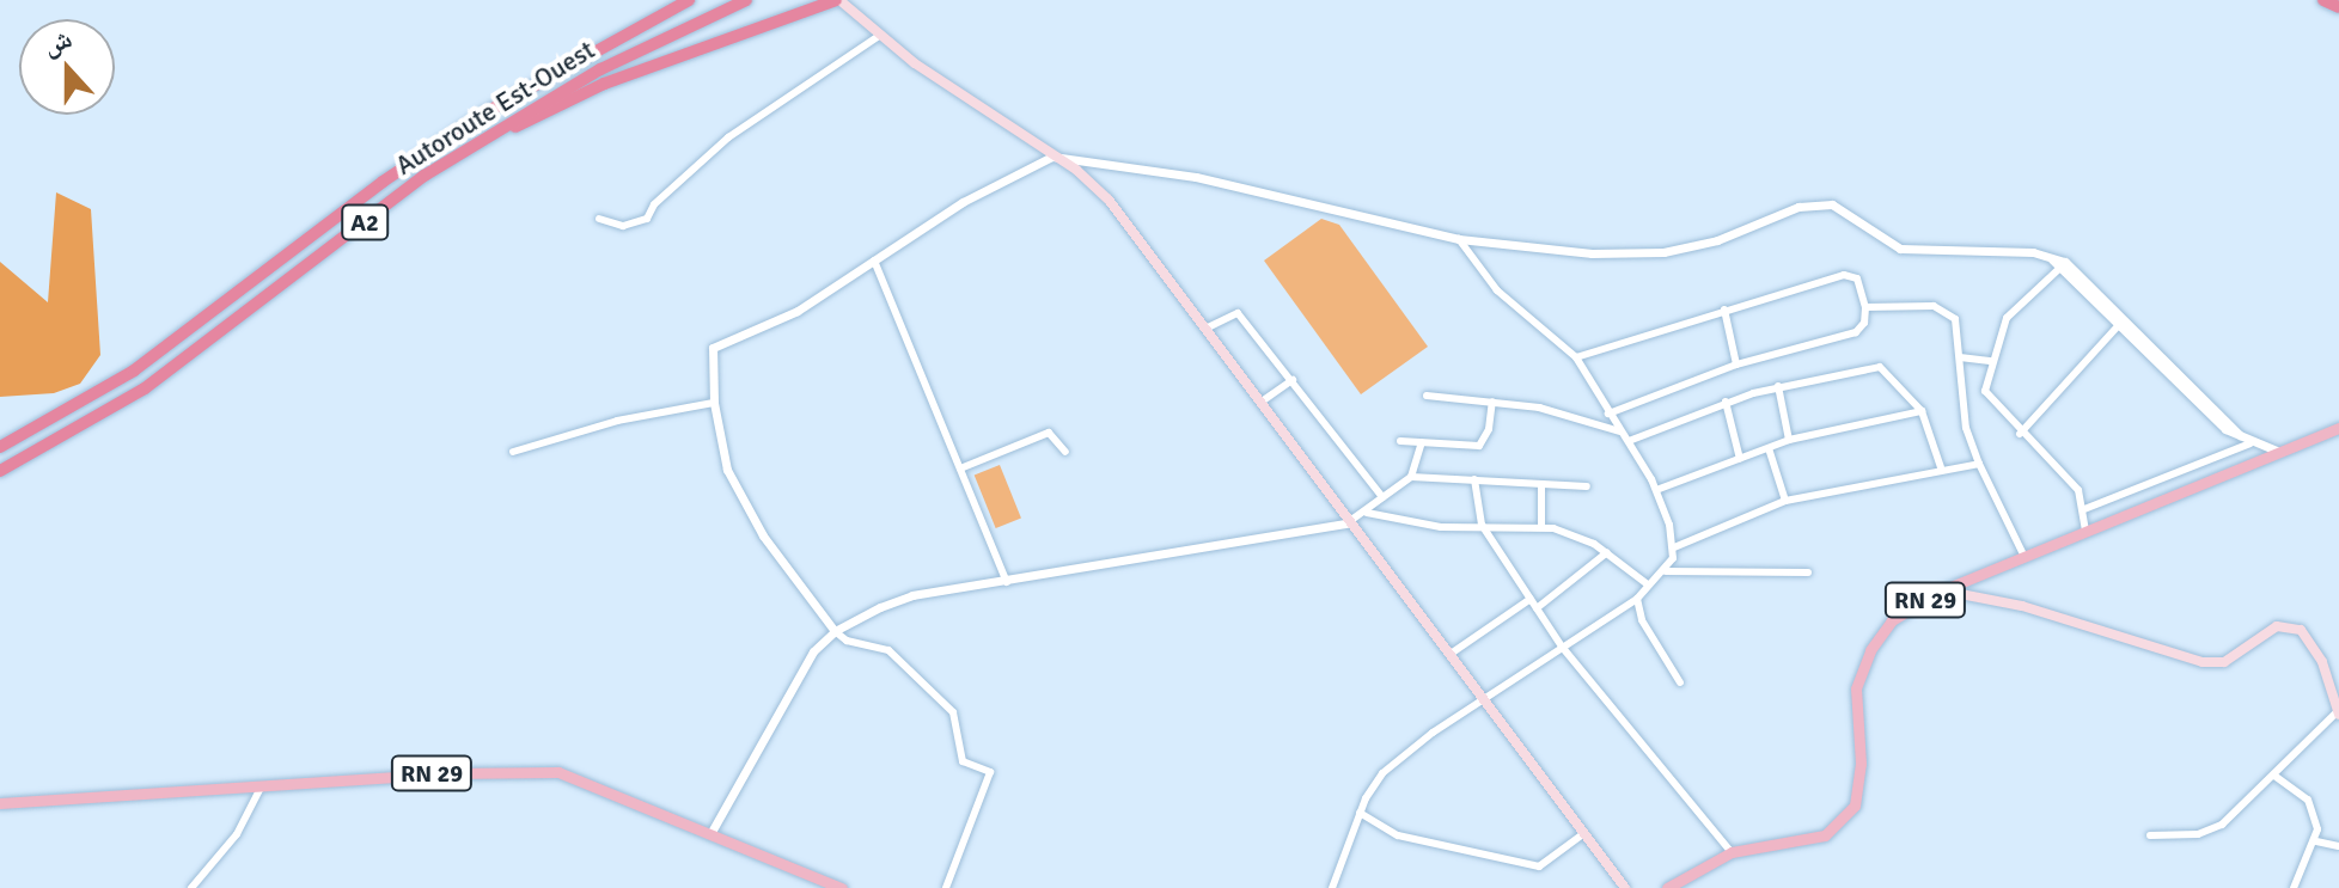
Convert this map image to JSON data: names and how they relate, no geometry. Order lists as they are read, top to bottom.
{
  "streets": {
    "highway": ["Autoroute Est-Ouest", "A2"],
    "main road": ["RN 29"]
  },
  "north": "top"
}
